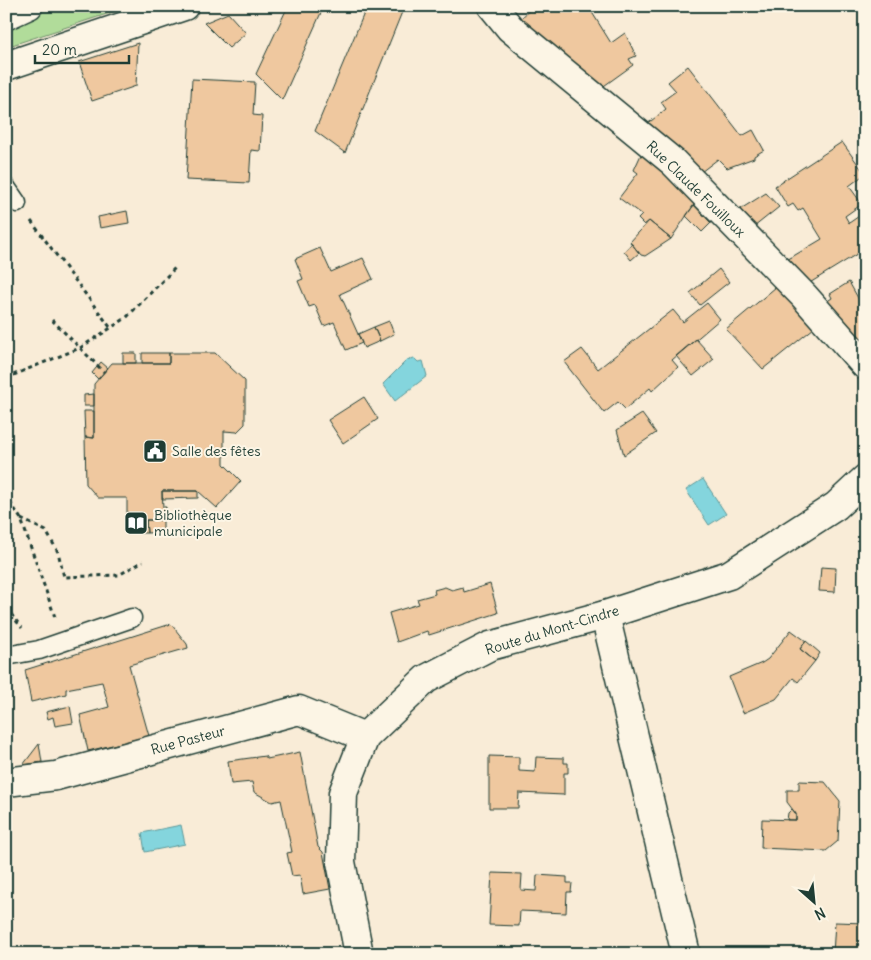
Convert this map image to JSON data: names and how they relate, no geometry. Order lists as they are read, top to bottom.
{
  "streets": {
    "street": ["Rue Claude Fouilloux", "Route du Mont-Cindre", "Rue Pasteur"]
  },
  "crossings": [
    ["Route du Mont-Cindre", "Rue Pasteur"]
  ],
  "places": {
    "public building": ["Salle des fêtes"],
    "library": ["Bibliothèque municipale"]
  },
  "scale_bar": "20 m",
  "north": "bottom right"
}
